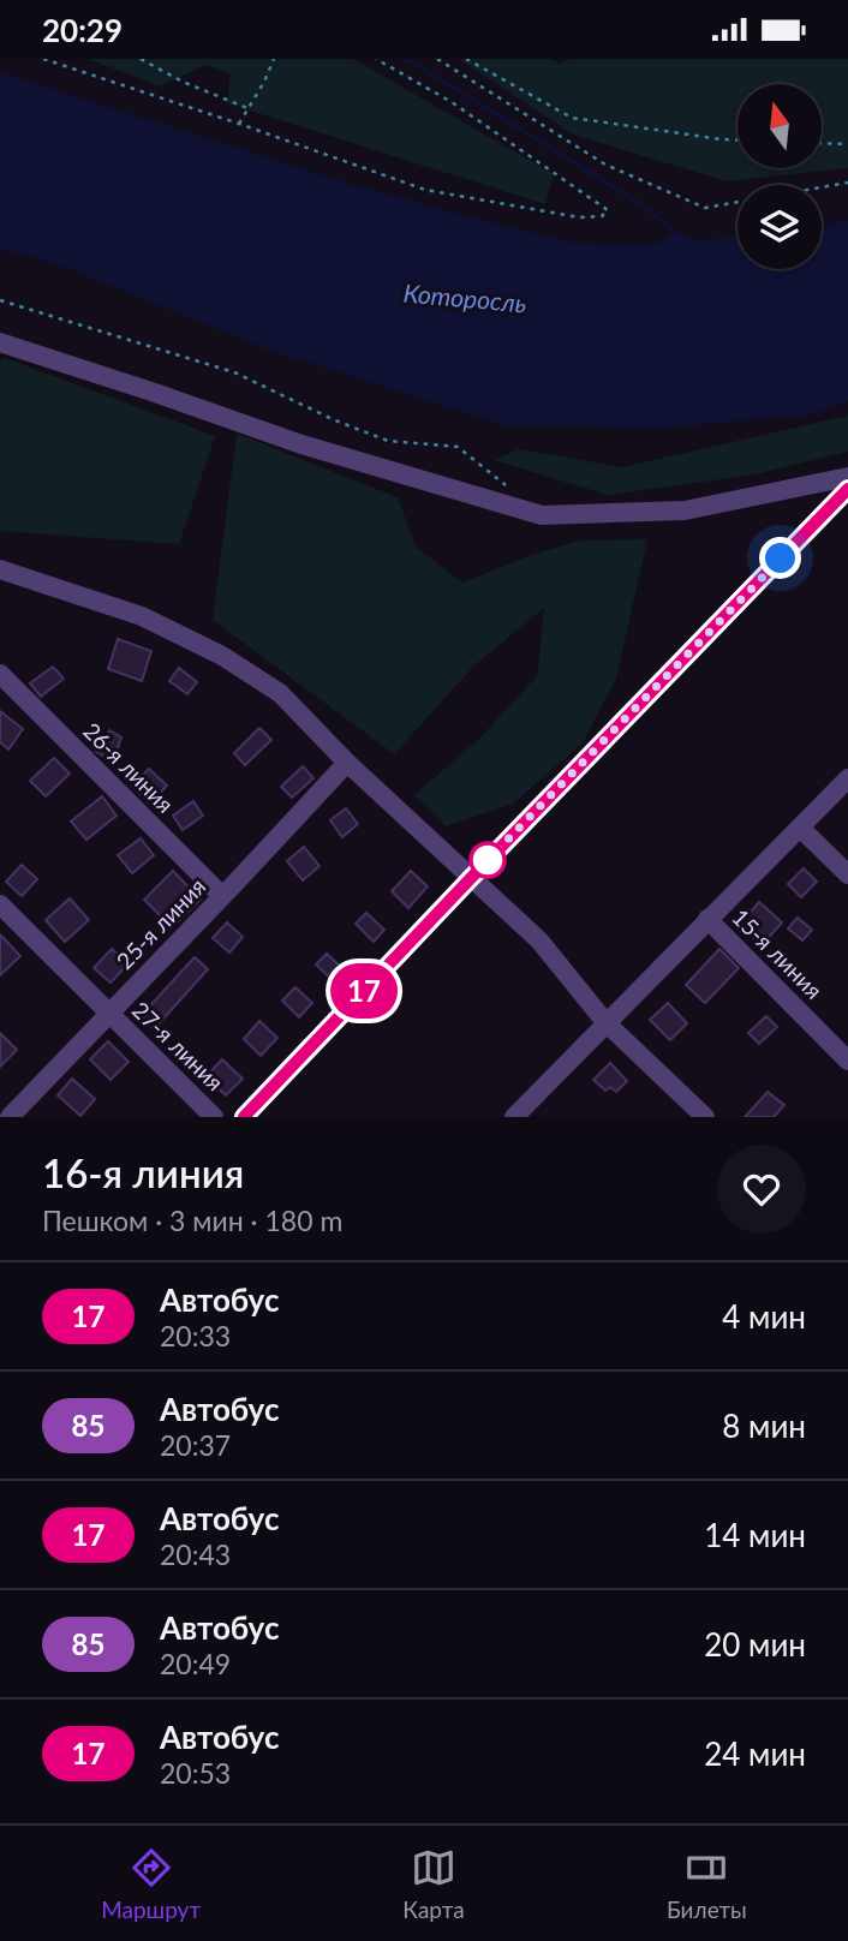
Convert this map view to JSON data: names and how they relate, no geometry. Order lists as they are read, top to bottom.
{
  "streets": {
    "street": [
      "26-я линия",
      "25-я линия",
      "15-я линия",
      "27-я линия"
    ]
  },
  "crossings": [
    ["26-я линия", "25-я линия"],
    ["25-я линия", "27-я линия"]
  ],
  "water": ["Которосль"],
  "lines": ["bus line 17"],
  "north": "top",
  "page": {
    "status": "20:29",
    "on_map": "17",
    "heading": ["16-я линия", "Пешком · 3 мин · 180 m"],
    "list": [
      {
        "mark": "17",
        "name": "Автобус",
        "note": "20:33",
        "value": "4 мин"
      },
      {
        "mark": "85",
        "name": "Автобус",
        "note": "20:37",
        "value": "8 мин"
      },
      {
        "mark": "17",
        "name": "Автобус",
        "note": "20:43",
        "value": "14 мин"
      },
      {
        "mark": "85",
        "name": "Автобус",
        "note": "20:49",
        "value": "20 мин"
      },
      {
        "mark": "17",
        "name": "Автобус",
        "note": "20:53",
        "value": "24 мин"
      }
    ],
    "tabs": ["Маршрут", "Карта", "Билеты"]
  }
}
